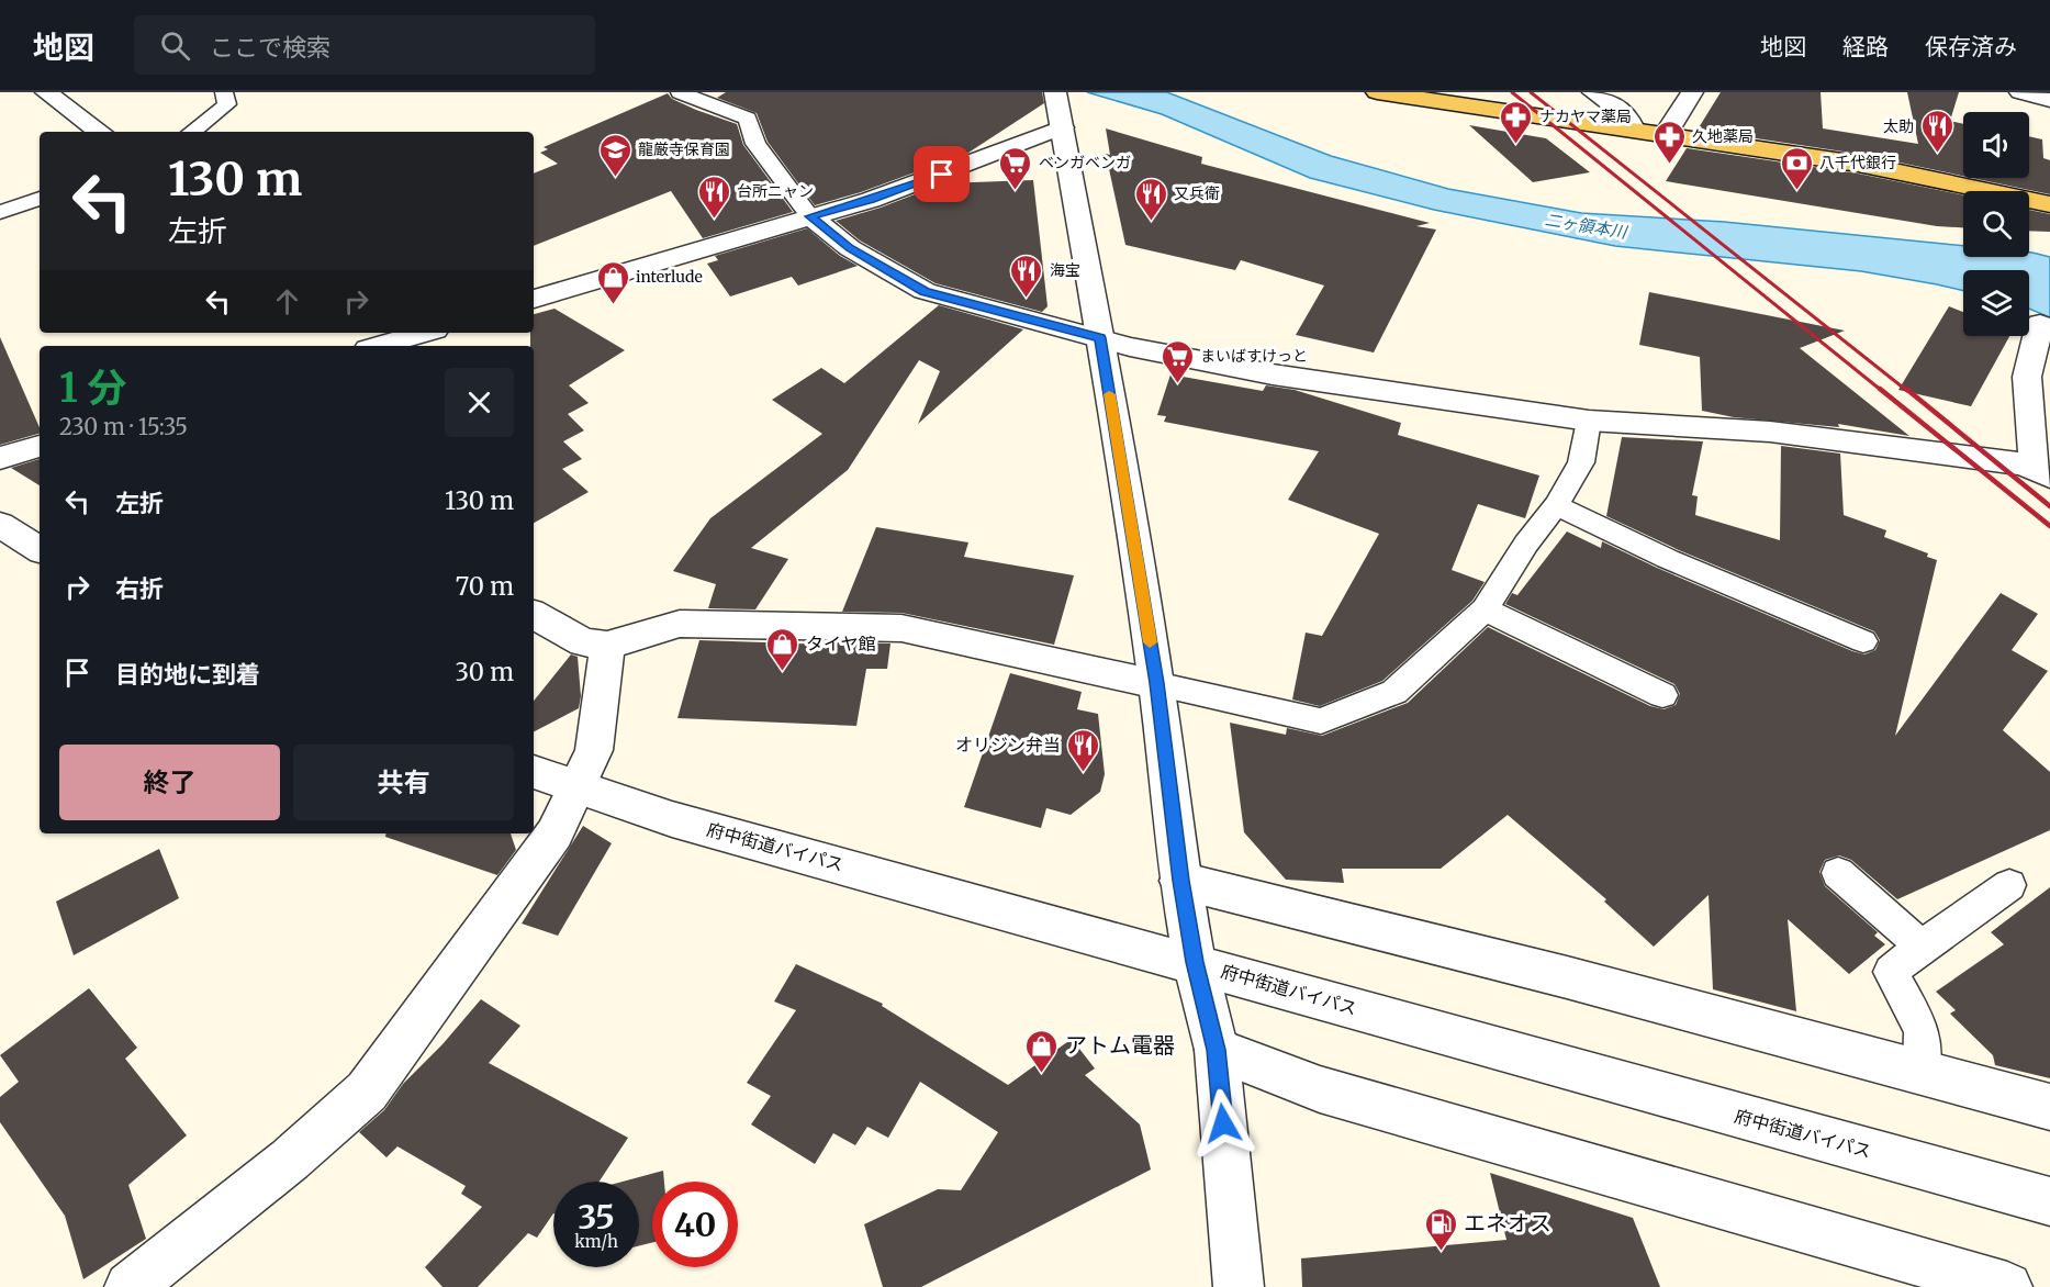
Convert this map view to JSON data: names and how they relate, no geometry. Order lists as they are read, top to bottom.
{
  "streets": {
    "street": ["府中街道バイパス"]
  },
  "water": ["二ヶ領本川"],
  "places": {
    "pharmacy": ["ナカヤマ薬局", "久地薬局"],
    "restaurant": [
      "太助",
      "台所ニャン",
      "又兵衛",
      "海宝",
      "オリジン弁当"
    ],
    "school or university": ["龍厳寺保育園"],
    "supermarket": ["ベンガベンガ", "まいばすけっと"],
    "bank": ["八千代銀行"],
    "shop": ["interlude", "タイヤ館", "アトム電器"],
    "fuel station": ["エネオス"]
  },
  "page": {
    "header": "地図",
    "search": "ここで検索",
    "nav": ["地図", "経路", "保存済み"],
    "turn": ["130 m", "左折"],
    "heading": ["1 分", "230 m · 15:35"],
    "list": [
      {
        "name": "左折",
        "value": "130 m"
      },
      {
        "name": "右折",
        "value": "70 m"
      },
      {
        "name": "目的地に到着",
        "value": "30 m"
      }
    ],
    "buttons": ["終了", "共有"],
    "speed": "35 km/h",
    "limit": "40"
  }
}
